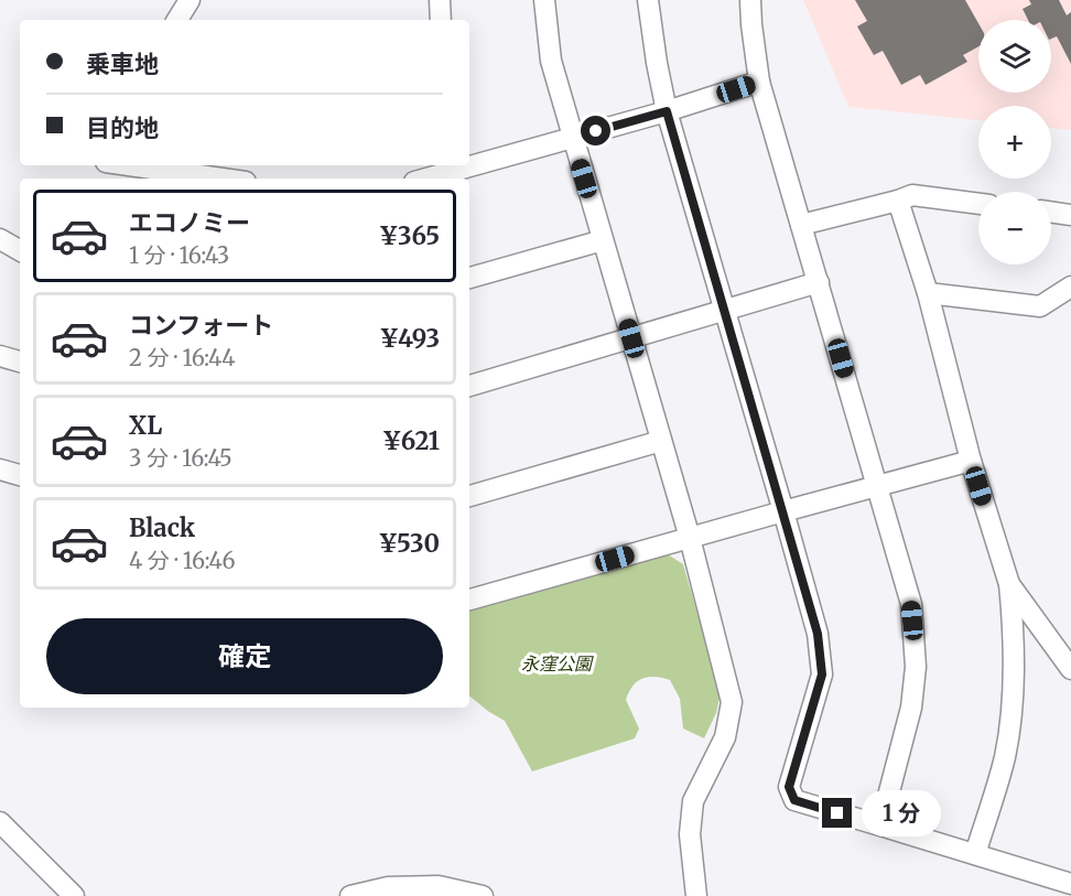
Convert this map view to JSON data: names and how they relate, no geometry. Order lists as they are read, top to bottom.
{
  "parks": ["永窪公園"],
  "page": {
    "map_buttons": ["+", "−"],
    "banner": ["乗車地", "目的地"],
    "list": [
      {
        "name": "エコノミー",
        "note": "1 分 · 16:43",
        "value": "¥365"
      },
      {
        "name": "コンフォート",
        "note": "2 分 · 16:44",
        "value": "¥493"
      },
      {
        "name": "XL",
        "note": "3 分 · 16:45",
        "value": "¥621"
      },
      {
        "name": "Black",
        "note": "4 分 · 16:46",
        "value": "¥530"
      }
    ],
    "buttons": "確定",
    "bubble": "1 分"
  }
}
